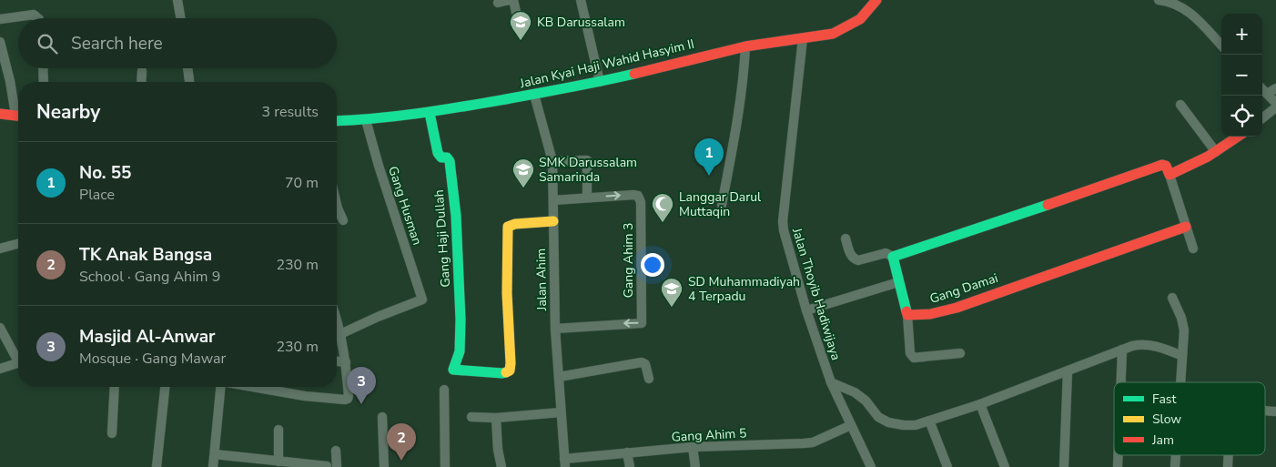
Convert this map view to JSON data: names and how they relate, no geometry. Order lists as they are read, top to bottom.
{
  "streets": {
    "street": [
      "Jalan Kyai Haji Wahid Hasyim II",
      "Gang Husman",
      "Gang Haji Dullah",
      "Gang Ahim 3",
      "Jalan Ahim",
      "Gang Damai",
      "Jalan Thoyib Hadiwijaya",
      "Gang Ahim 5"
    ]
  },
  "crossings": [
    ["Jalan Kyai Haji Wahid Hasyim II", "Gang Husman"],
    ["Jalan Kyai Haji Wahid Hasyim II", "Gang Haji Dullah"],
    ["Jalan Kyai Haji Wahid Hasyim II", "Jalan Ahim"],
    ["Jalan Kyai Haji Wahid Hasyim II", "Jalan Thoyib Hadiwijaya"],
    ["Gang Haji Dullah", "Jalan Ahim"],
    ["Gang Ahim 3", "Jalan Ahim"],
    ["Jalan Ahim", "Gang Ahim 5"],
    ["Jalan Thoyib Hadiwijaya", "Gang Ahim 5"]
  ],
  "places": {
    "school or university": ["KB Darussalam", "SMK Darussalam Samarinda", "SD Muhammadiyah 4 Terpadu"],
    "mosque": ["Langgar Darul Muttaqin"]
  },
  "legend": ["Fast", "Slow", "Jam"],
  "page": {
    "map_buttons": ["+", "−"],
    "search": "Search here",
    "heading": ["Nearby", "3 results"],
    "pins": ["1", "3", "2"],
    "list": [
      {
        "mark": "1",
        "name": "No. 55",
        "note": "Place",
        "value": "70 m"
      },
      {
        "mark": "2",
        "name": "TK Anak Bangsa",
        "note": "School · Gang Ahim 9",
        "value": "230 m"
      },
      {
        "mark": "3",
        "name": "Masjid Al-Anwar",
        "note": "Mosque · Gang Mawar",
        "value": "230 m"
      }
    ]
  }
}
